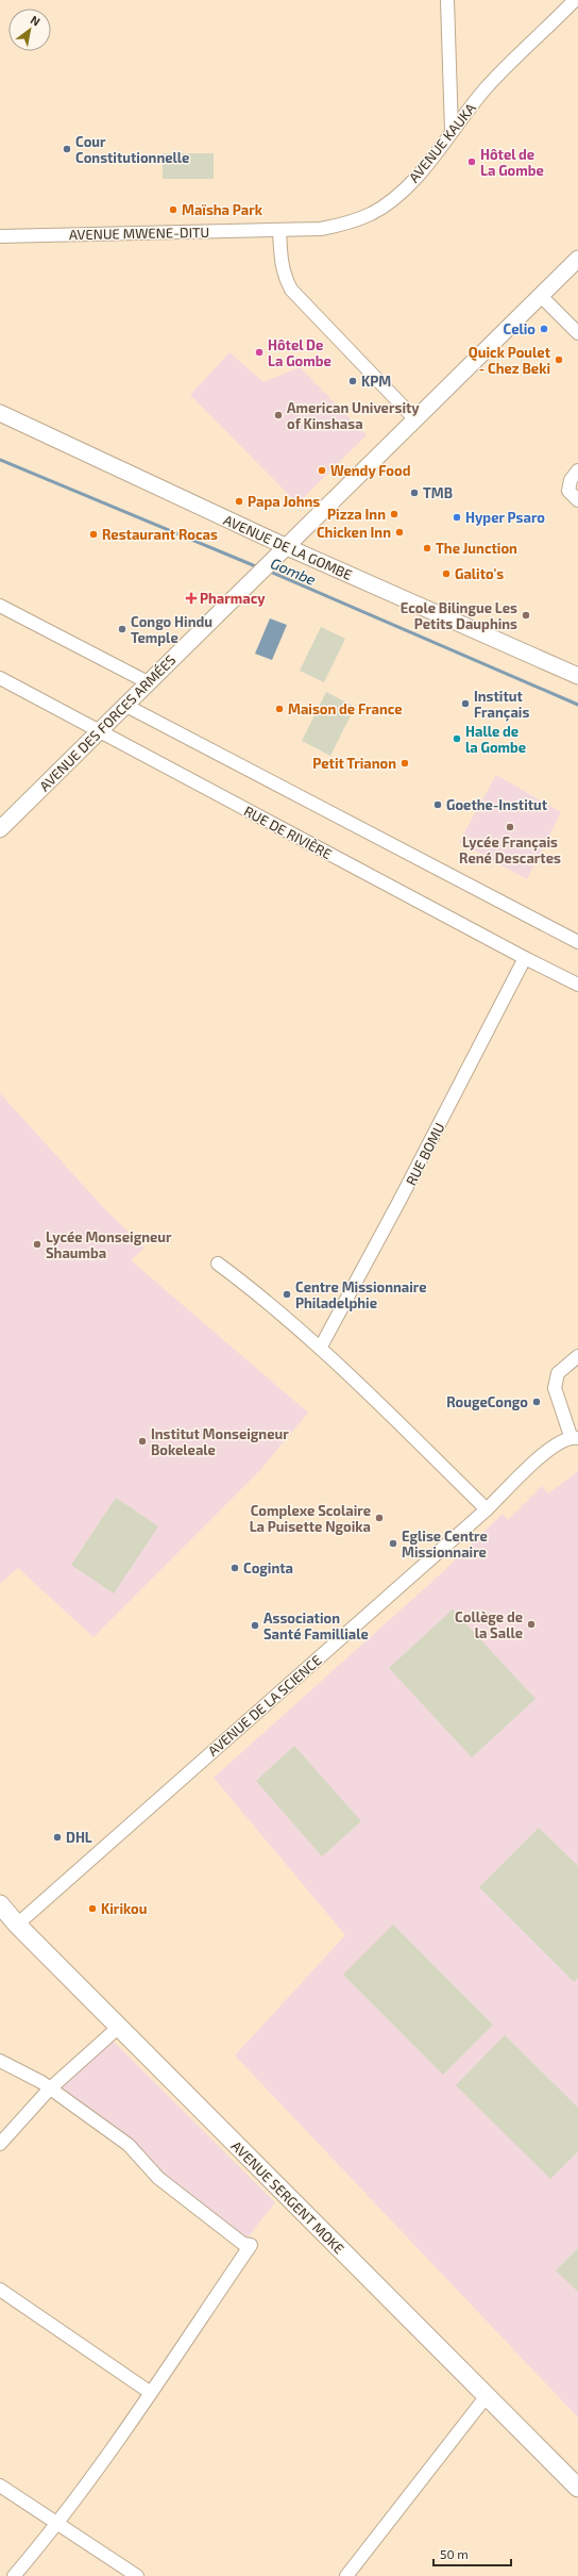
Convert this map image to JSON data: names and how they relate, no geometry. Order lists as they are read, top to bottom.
{
  "streets": {
    "main road": ["AVENUE SERGENT MOKE"],
    "street": [
      "AVENUE KAUKA",
      "AVENUE MWENE-DITU",
      "AVENUE DE LA GOMBE",
      "AVENUE DES FORCES ARMÉES",
      "RUE DE RIVIÈRE",
      "RUE BOMU",
      "AVENUE DE LA SCIENCE"
    ]
  },
  "crossings": [
    ["AVENUE KAUKA", "AVENUE MWENE-DITU"],
    ["AVENUE DE LA GOMBE", "AVENUE DES FORCES ARMÉES"],
    ["AVENUE DES FORCES ARMÉES", "RUE DE RIVIÈRE"],
    ["RUE DE RIVIÈRE", "RUE BOMU"],
    ["AVENUE DE LA SCIENCE", "AVENUE SERGENT MOKE"]
  ],
  "water": ["Gombe"],
  "places": {
    "other": [
      "Cour Constitutionnelle",
      "Hôtel de La Gombe",
      "Maïsha Park",
      "Celio",
      "Hôtel De La Gombe",
      "Quick Poulet - Chez Beki",
      "KPM",
      "American University of Kinshasa",
      "Wendy Food",
      "TMB",
      "Papa Johns",
      "Pizza Inn",
      "Hyper Psaro",
      "Chicken Inn",
      "Restaurant Rocas",
      "The Junction",
      "Galito's",
      "Ecole Bilingue Les Petits Dauphins",
      "Congo Hindu Temple",
      "Institut Français",
      "Maison de France",
      "Halle de la Gombe",
      "Petit Trianon",
      "Goethe-Institut",
      "Lycée Français René Descartes",
      "Lycée Monseigneur Shaumba",
      "Centre Missionnaire Philadelphie",
      "RougeCongo",
      "Institut Monseigneur Bokeleale",
      "Complexe Scolaire La Puisette Ngoika",
      "Eglise Centre Missionnaire",
      "Coginta",
      "Collège de la Salle",
      "Association Santé Familliale",
      "DHL",
      "Kirikou"
    ],
    "health": ["Pharmacy"]
  },
  "scale_bar": "50 m",
  "north": "top right"
}
